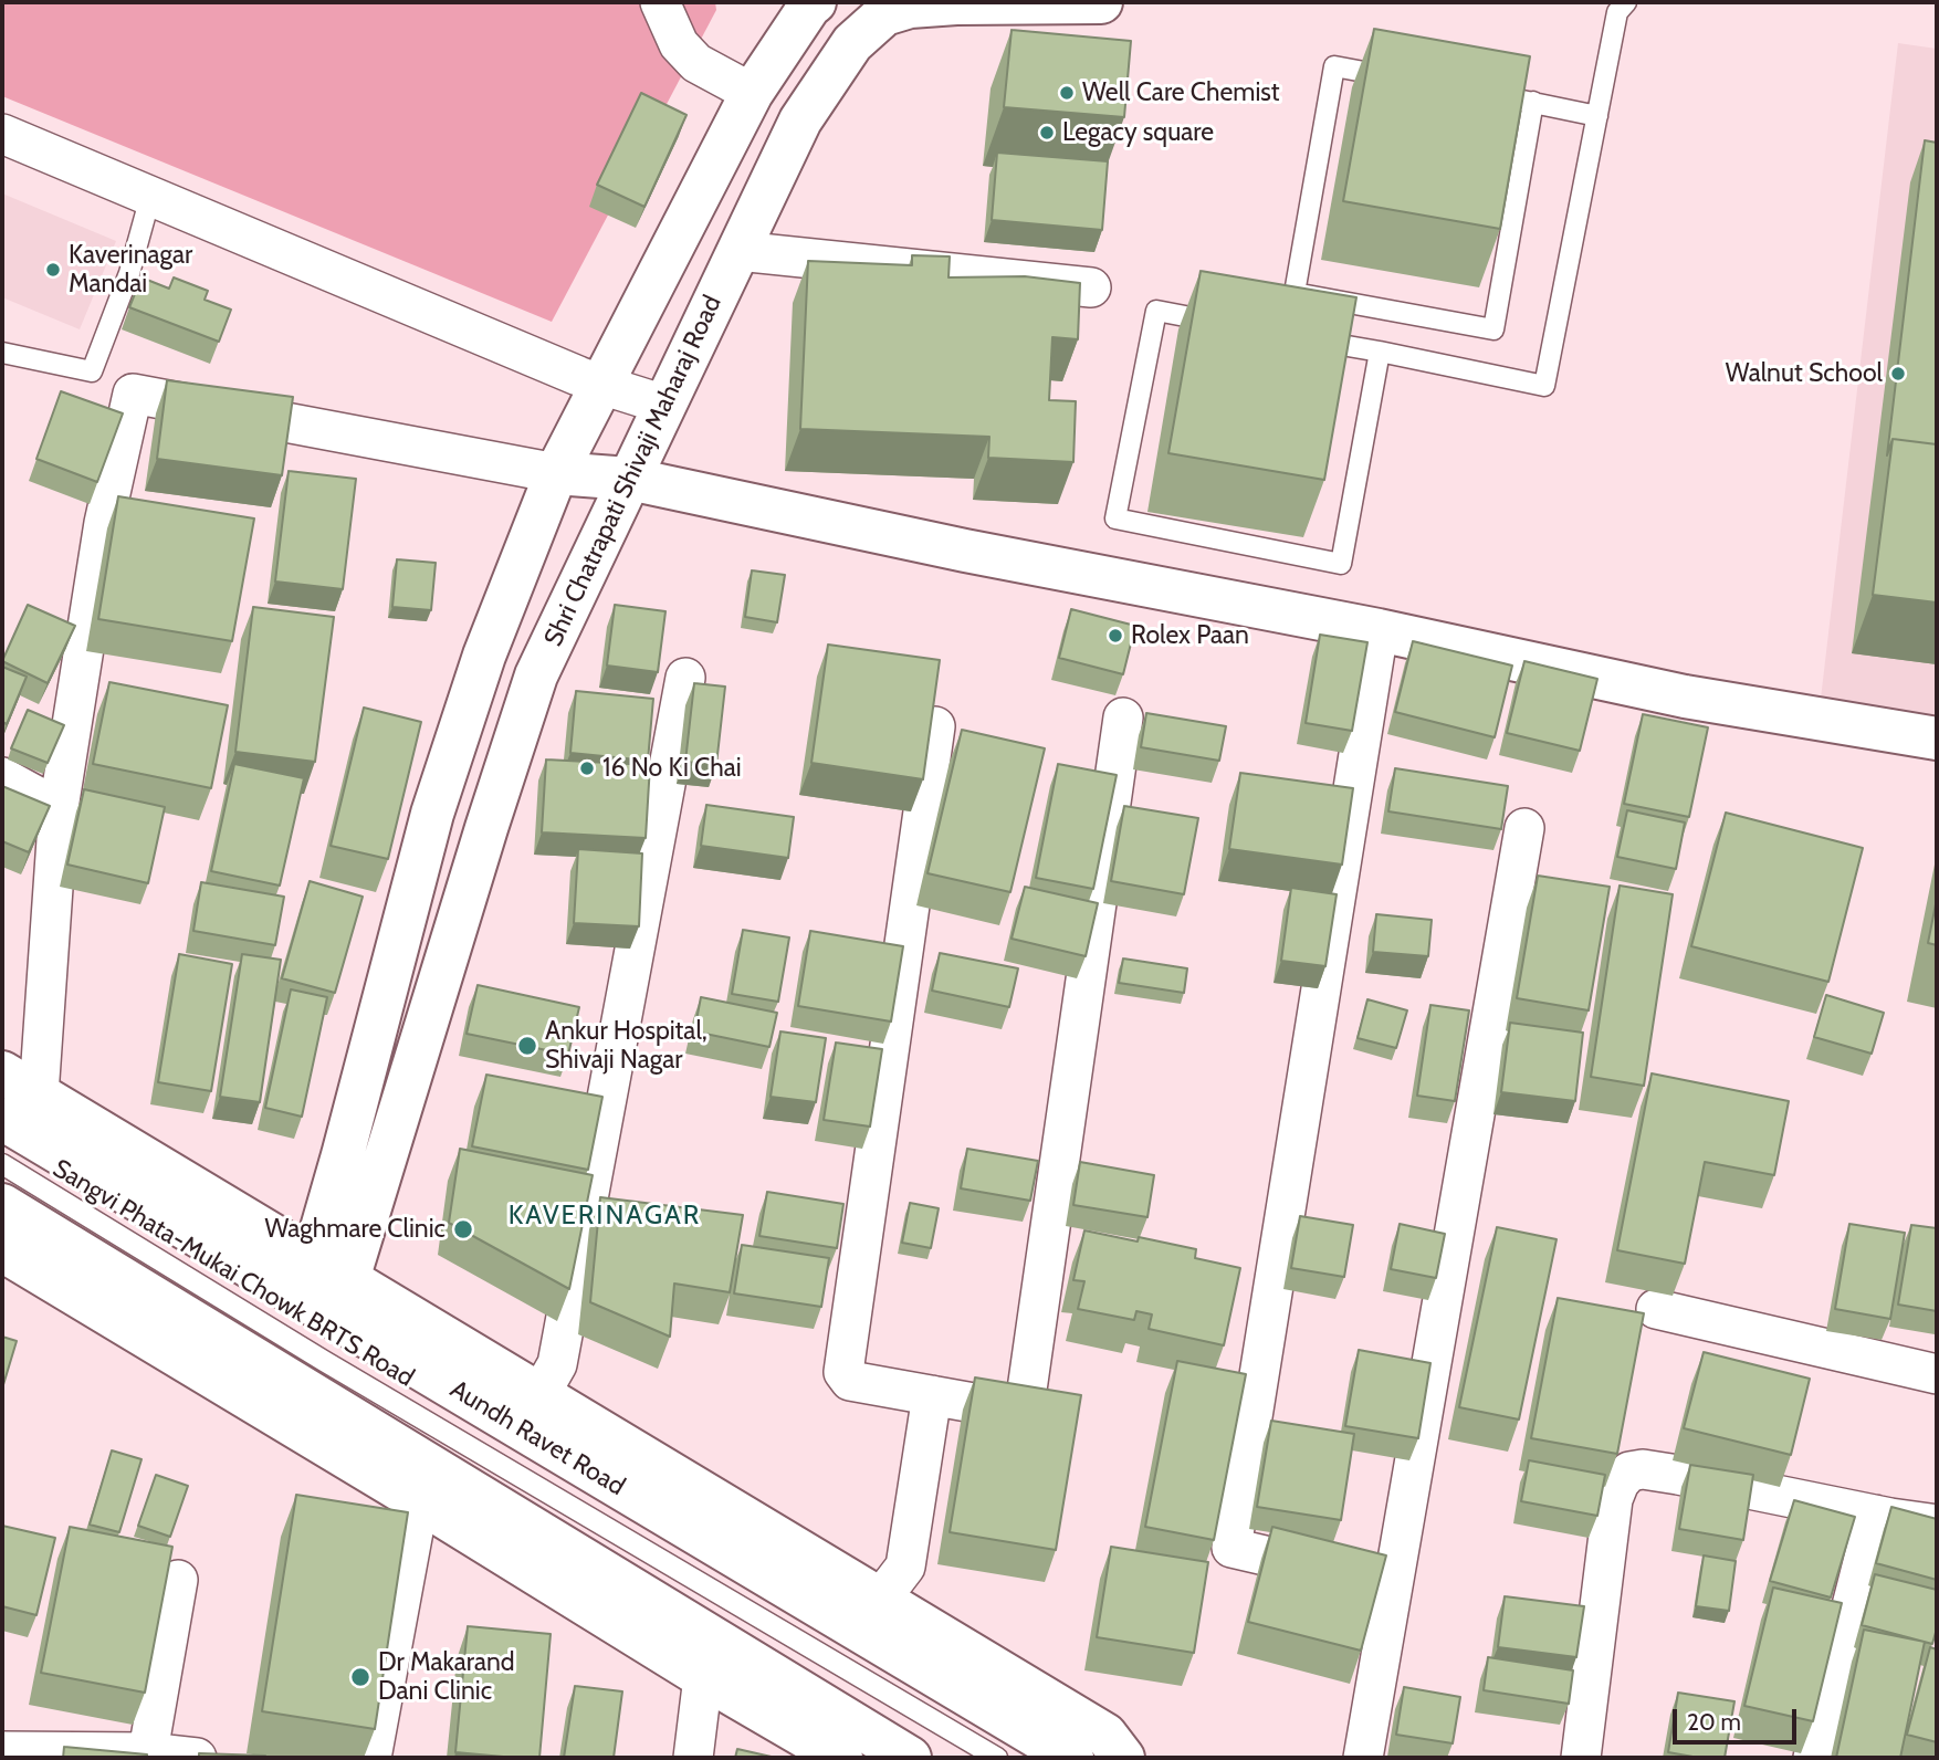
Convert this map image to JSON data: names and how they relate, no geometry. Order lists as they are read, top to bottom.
{
  "streets": {
    "main road": ["Shri Chatrapati Shivaji Maharaj Road", "Aundh Ravet Road"],
    "lane": ["Sangvi Phata-Mukai Chowk BRTS Road"]
  },
  "districts": ["KAVERINAGAR"],
  "places": [
    "Well Care Chemist",
    "Legacy square",
    "Kaverinagar Mandai",
    "Walnut School",
    "Rolex Paan",
    "16 No Ki Chai",
    "Ankur Hospital, Shivaji Nagar",
    "Waghmare Clinic",
    "Dr Makarand Dani Clinic"
  ],
  "scale_bar": "20 m"
}
